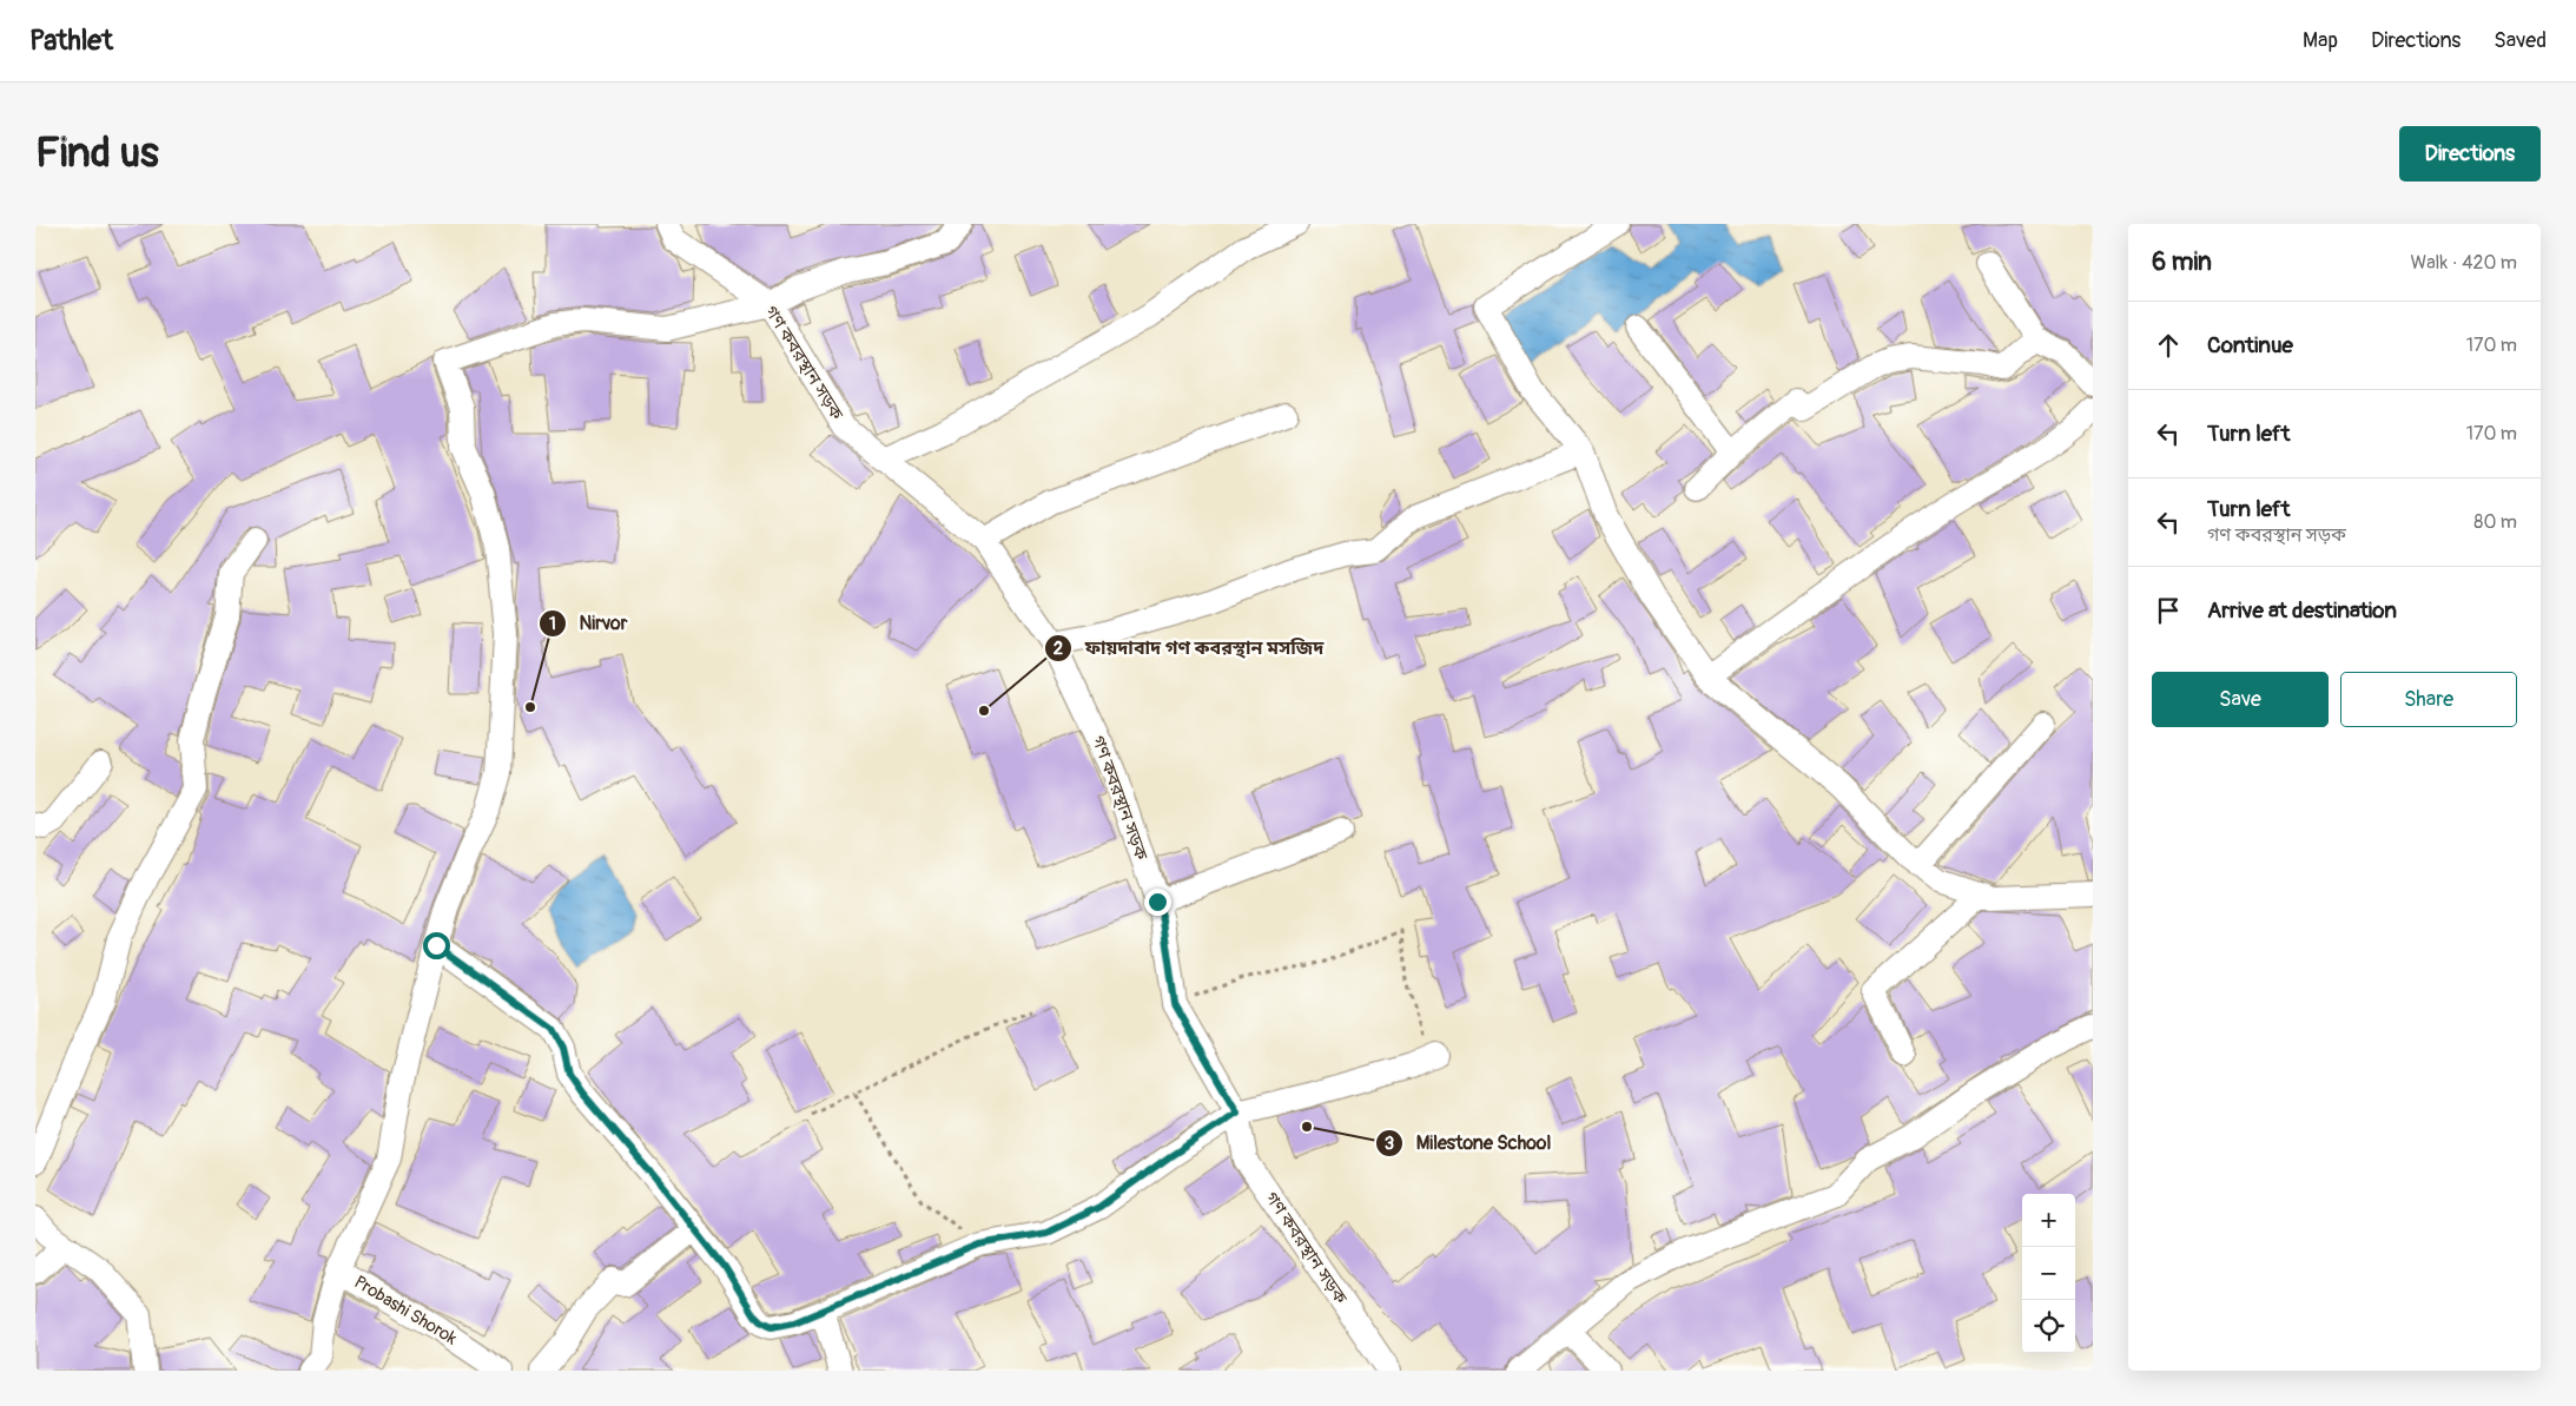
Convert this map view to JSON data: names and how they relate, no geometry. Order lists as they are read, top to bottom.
{
  "streets": {
    "street": ["গণ কবরস্থান সড়ক", "Probashi Shorok"]
  },
  "places": ["Nirvor", "ফায়দাবাদ গণ কবরস্থান মসজিদ", "Milestone School"],
  "page": {
    "header": "Pathlet",
    "nav": ["Map", "Directions", "Saved"],
    "buttons": [
      "Directions",
      ["Save", "Share"]
    ],
    "title": "Find us",
    "heading": ["6 min", "Walk · 420 m"],
    "list": [
      ["Continue", "170 m"],
      ["Turn left", "170 m"],
      ["Turn left", "গণ কবরস্থান সড়ক", "80 m"],
      "Arrive at destination"
    ],
    "map_buttons": ["+", "−"]
  }
}
